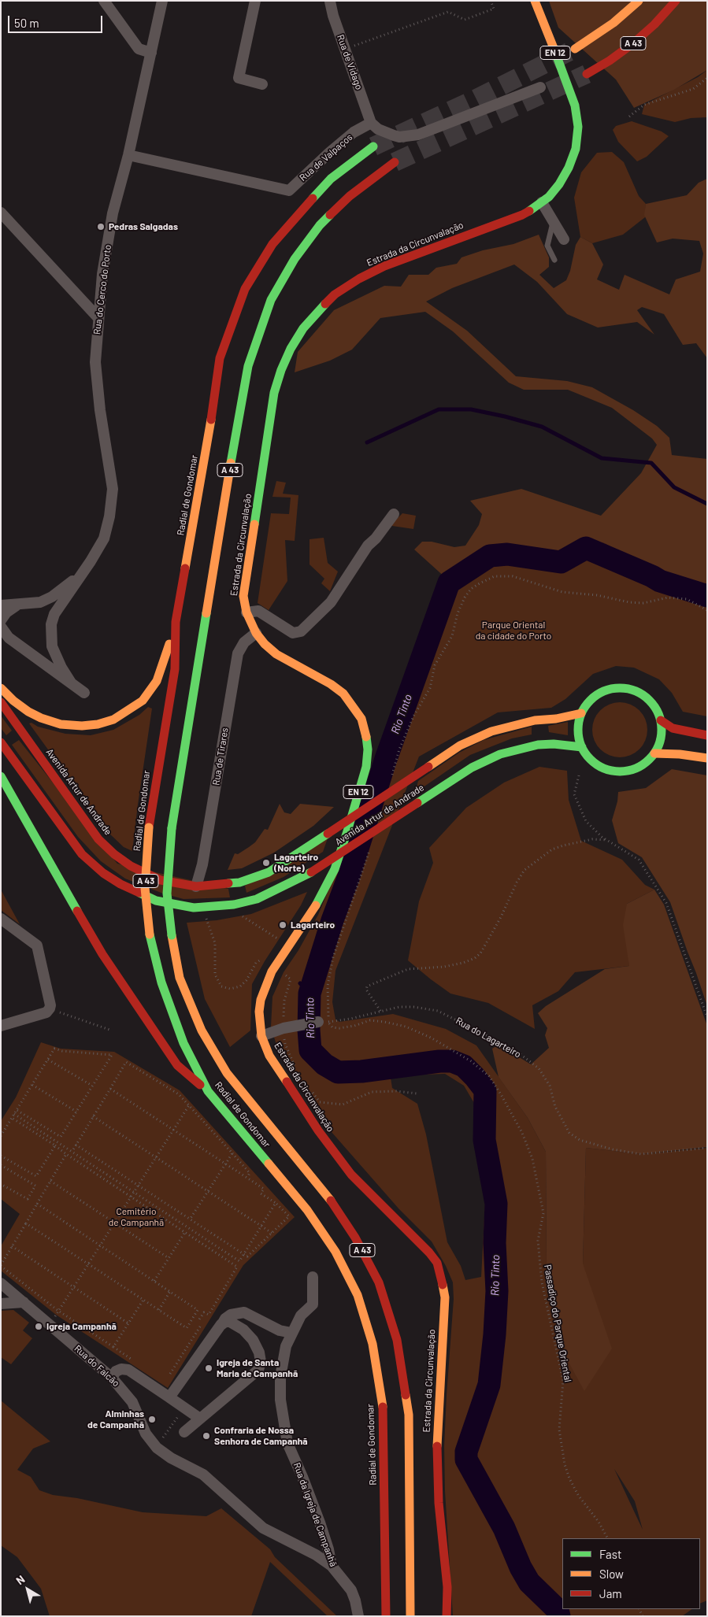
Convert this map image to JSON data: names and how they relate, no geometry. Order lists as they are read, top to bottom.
{
  "streets": {
    "main road": [
      "A 43",
      "EN 12",
      "Estrada da Circunvalação",
      "Radial de Gondomar",
      "Avenida Artur de Andrade"
    ],
    "street": [
      "Rua de Vidago",
      "Rua de Valpaços",
      "Rua do Cerco do Porto",
      "Rua de Tirares",
      "Rua do Falcão",
      "Rua da Igreja de Campanhã"
    ],
    "path": ["Rua do Lagarteiro", "Passadiço do Parque Oriental"]
  },
  "crossings": [
    ["Rua de Vidago", "Rua de Valpaços"],
    ["Rua de Valpaços", "Rua do Cerco do Porto"],
    ["Estrada da Circunvalação", "Rua de Tirares"],
    ["Rua de Tirares", "Avenida Artur de Andrade"],
    ["Rua do Lagarteiro", "Passadiço do Parque Oriental"],
    ["Rua do Falcão", "Rua da Igreja de Campanhã"]
  ],
  "water": ["Rio Tinto"],
  "parks": ["Parque Oriental da cidade do Porto", "Cemitério de Campanhã"],
  "places": [
    "Pedras Salgadas",
    "Lagarteiro (Norte)",
    "Lagarteiro",
    "Igreja Campanhã",
    "Igreja de Santa Maria de Campanhã",
    "Alminhas de Campanhã",
    "Confraria de Nossa Senhora de Campanhã"
  ],
  "legend": ["Fast", "Slow", "Jam"],
  "scale_bar": "50 m",
  "north": "top left"
}
